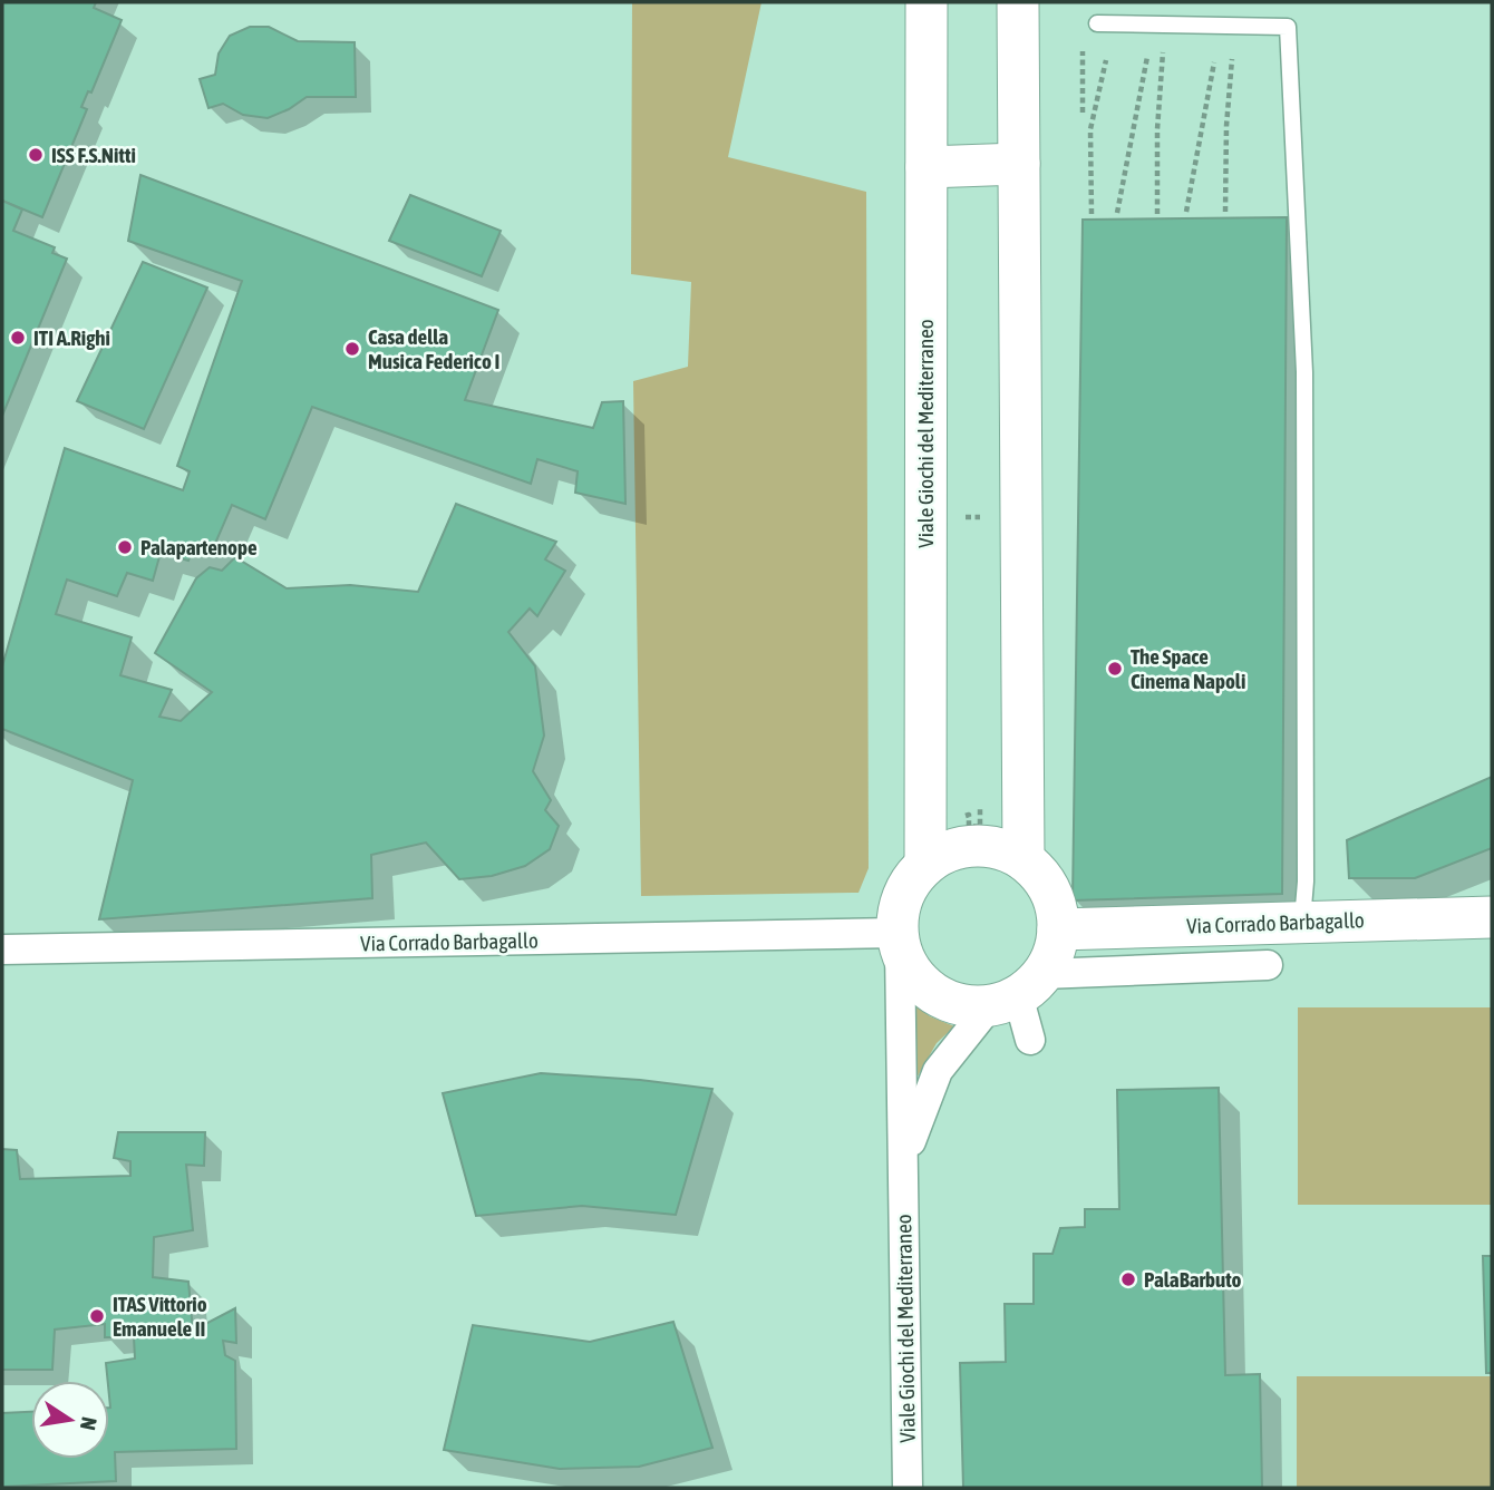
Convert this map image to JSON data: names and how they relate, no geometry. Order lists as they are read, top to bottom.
{
  "streets": {
    "main road": ["Viale Giochi del Mediterraneo", "Via Corrado Barbagallo"]
  },
  "crossings": [
    ["Viale Giochi del Mediterraneo", "Via Corrado Barbagallo"]
  ],
  "places": [
    "ISS F.S.Nitti",
    "ITI A.Righi",
    "Casa della Musica Federico I",
    "Palapartenope",
    "The Space Cinema Napoli",
    "PalaBarbuto",
    "ITAS Vittorio Emanuele II"
  ],
  "north": "right"
}
